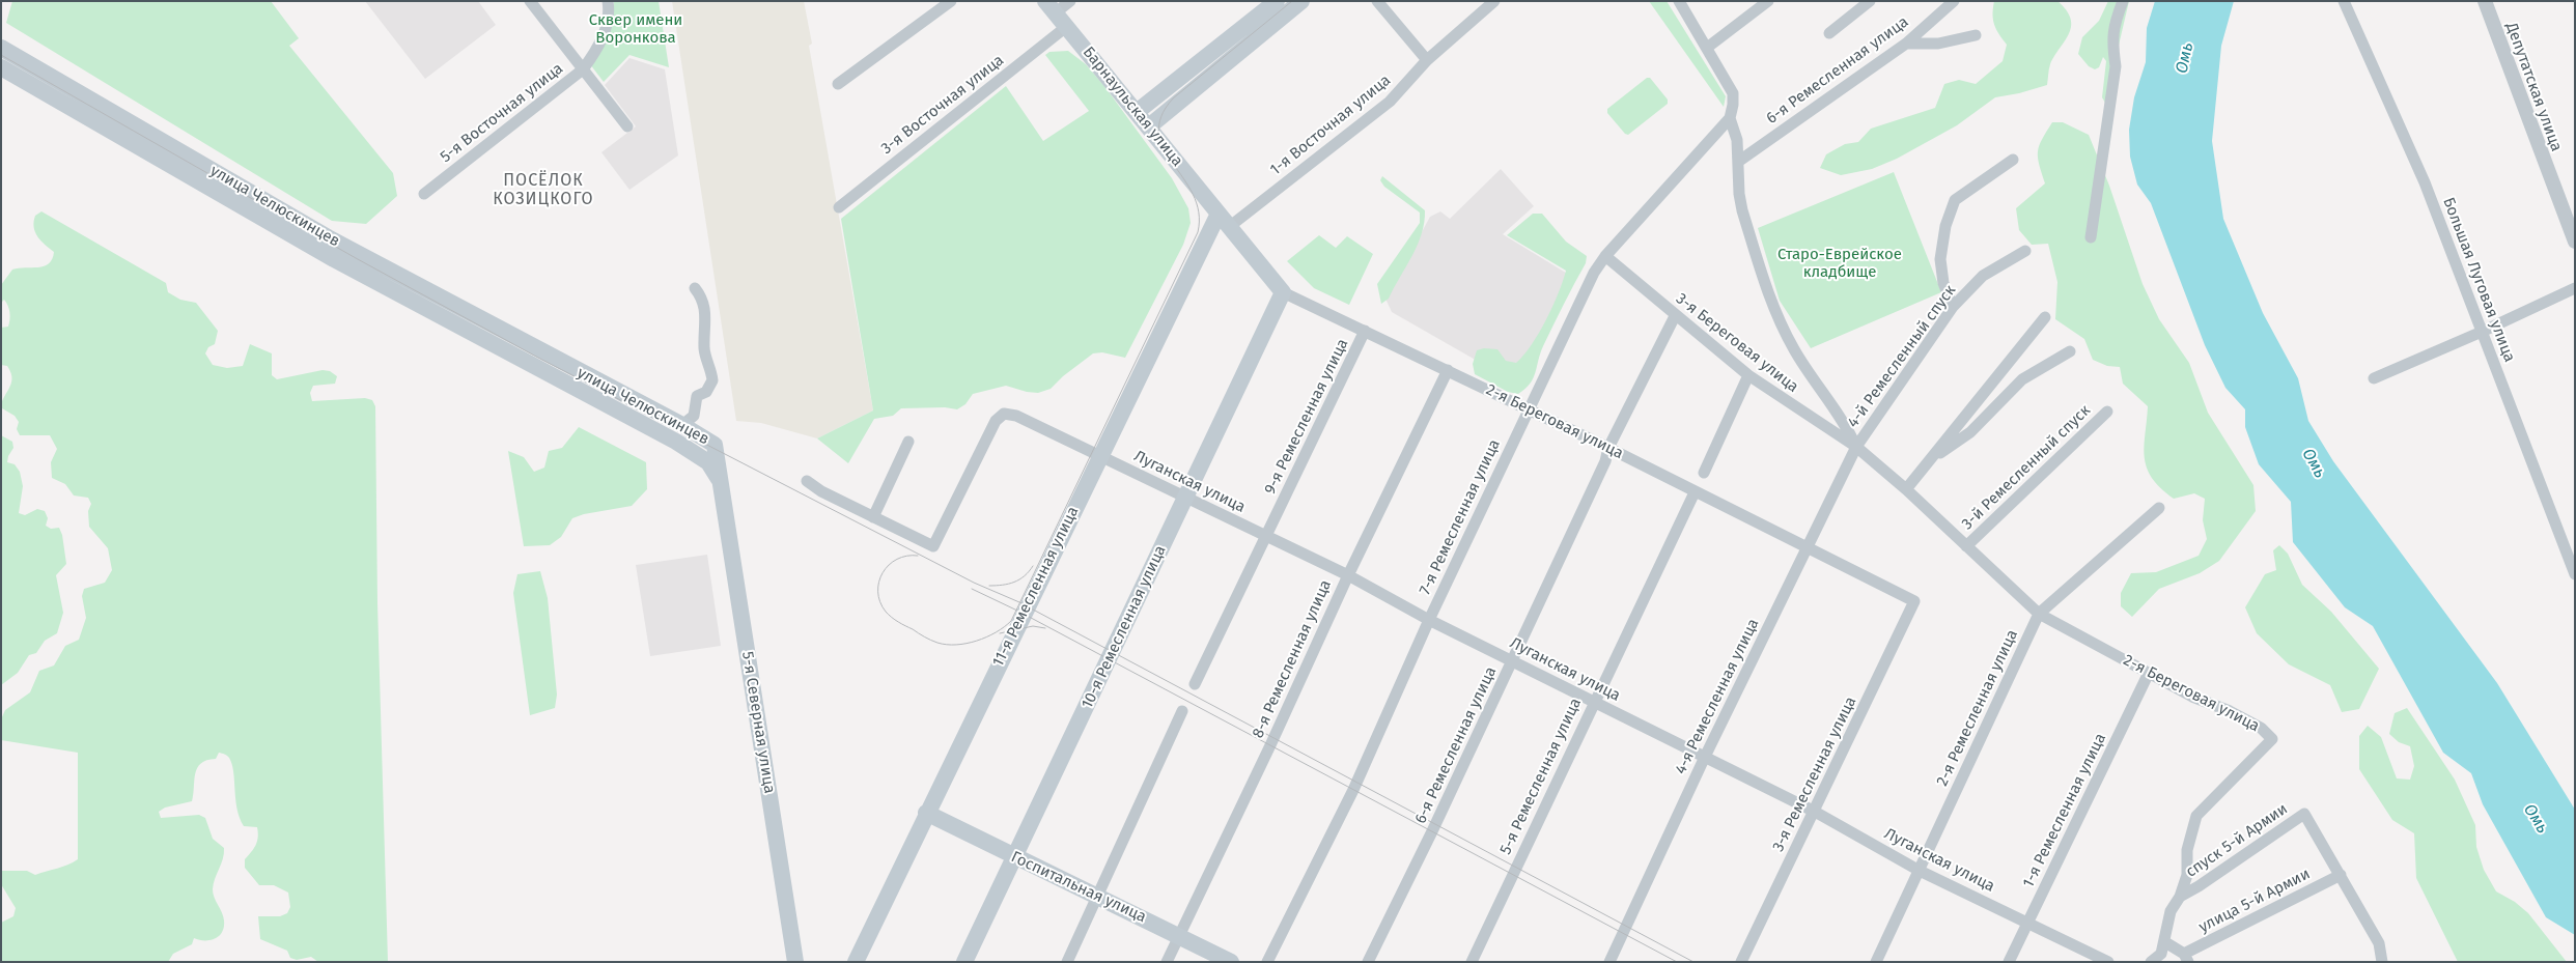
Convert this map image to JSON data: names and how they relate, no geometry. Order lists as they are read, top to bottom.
{
  "streets": {
    "main road": [
      "Барнаульская улица",
      "улица Челюскинцев",
      "2-я Береговая улица",
      "11-я Ремесленная улица",
      "10-я Ремесленная улица",
      "5-я Северная улица",
      "Госпитальная улица"
    ],
    "street": [
      "6-я Ремесленная улица",
      "Депутатская улица",
      "3-я Восточная улица",
      "5-я Восточная улица",
      "1-я Восточная улица",
      "Большая Луговая улица",
      "3-я Береговая улица",
      "4-й Ремесленный спуск",
      "9-я Ремесленная улица",
      "3-й Ремесленный спуск",
      "Луганская улица",
      "7-я Ремесленная улица",
      "8-я Ремесленная улица",
      "4-я Ремесленная улица",
      "2-я Ремесленная улица",
      "3-я Ремесленная улица",
      "5-я Ремесленная улица",
      "1-я Ремесленная улица",
      "спуск 5-й Армии",
      "улица 5-й Армии"
    ]
  },
  "crossings": [
    ["6-я Ремесленная улица", "3-я Береговая улица"],
    ["6-я Ремесленная улица", "2-я Береговая улица"],
    ["6-я Ремесленная улица", "Луганская улица"],
    ["3-я Восточная улица", "Барнаульская улица"],
    ["Барнаульская улица", "1-я Восточная улица"],
    ["Барнаульская улица", "2-я Береговая улица"],
    ["Барнаульская улица", "11-я Ремесленная улица"],
    ["1-я Восточная улица", "2-я Береговая улица"],
    ["1-я Восточная улица", "11-я Ремесленная улица"],
    ["улица Челюскинцев", "5-я Северная улица"],
    ["3-я Береговая улица", "4-й Ремесленный спуск"],
    ["3-я Береговая улица", "2-я Береговая улица"],
    ["3-я Береговая улица", "3-й Ремесленный спуск"],
    ["3-я Береговая улица", "7-я Ремесленная улица"],
    ["3-я Береговая улица", "4-я Ремесленная улица"],
    ["4-й Ремесленный спуск", "4-я Ремесленная улица"],
    ["9-я Ремесленная улица", "2-я Береговая улица"],
    ["9-я Ремесленная улица", "Луганская улица"],
    ["2-я Береговая улица", "3-й Ремесленный спуск"],
    ["2-я Береговая улица", "7-я Ремесленная улица"],
    ["2-я Береговая улица", "11-я Ремесленная улица"],
    ["2-я Береговая улица", "10-я Ремесленная улица"],
    ["2-я Береговая улица", "8-я Ремесленная улица"],
    ["2-я Береговая улица", "4-я Ремесленная улица"],
    ["2-я Береговая улица", "2-я Ремесленная улица"],
    ["2-я Береговая улица", "3-я Ремесленная улица"],
    ["2-я Береговая улица", "5-я Ремесленная улица"],
    ["2-я Береговая улица", "1-я Ремесленная улица"],
    ["2-я Береговая улица", "спуск 5-й Армии"],
    ["Луганская улица", "7-я Ремесленная улица"],
    ["Луганская улица", "11-я Ремесленная улица"],
    ["Луганская улица", "10-я Ремесленная улица"],
    ["Луганская улица", "8-я Ремесленная улица"],
    ["Луганская улица", "4-я Ремесленная улица"],
    ["Луганская улица", "2-я Ремесленная улица"],
    ["Луганская улица", "3-я Ремесленная улица"],
    ["Луганская улица", "5-я Ремесленная улица"],
    ["Луганская улица", "1-я Ремесленная улица"],
    ["11-я Ремесленная улица", "Госпитальная улица"],
    ["10-я Ремесленная улица", "Госпитальная улица"],
    ["8-я Ремесленная улица", "Госпитальная улица"],
    ["спуск 5-й Армии", "улица 5-й Армии"]
  ],
  "districts": ["ПОСЁЛОК КОЗИЦКОГО"],
  "water": ["Омь"],
  "parks": ["Сквер имени Воронкова", "Старо-Еврейское кладбище"]
}
